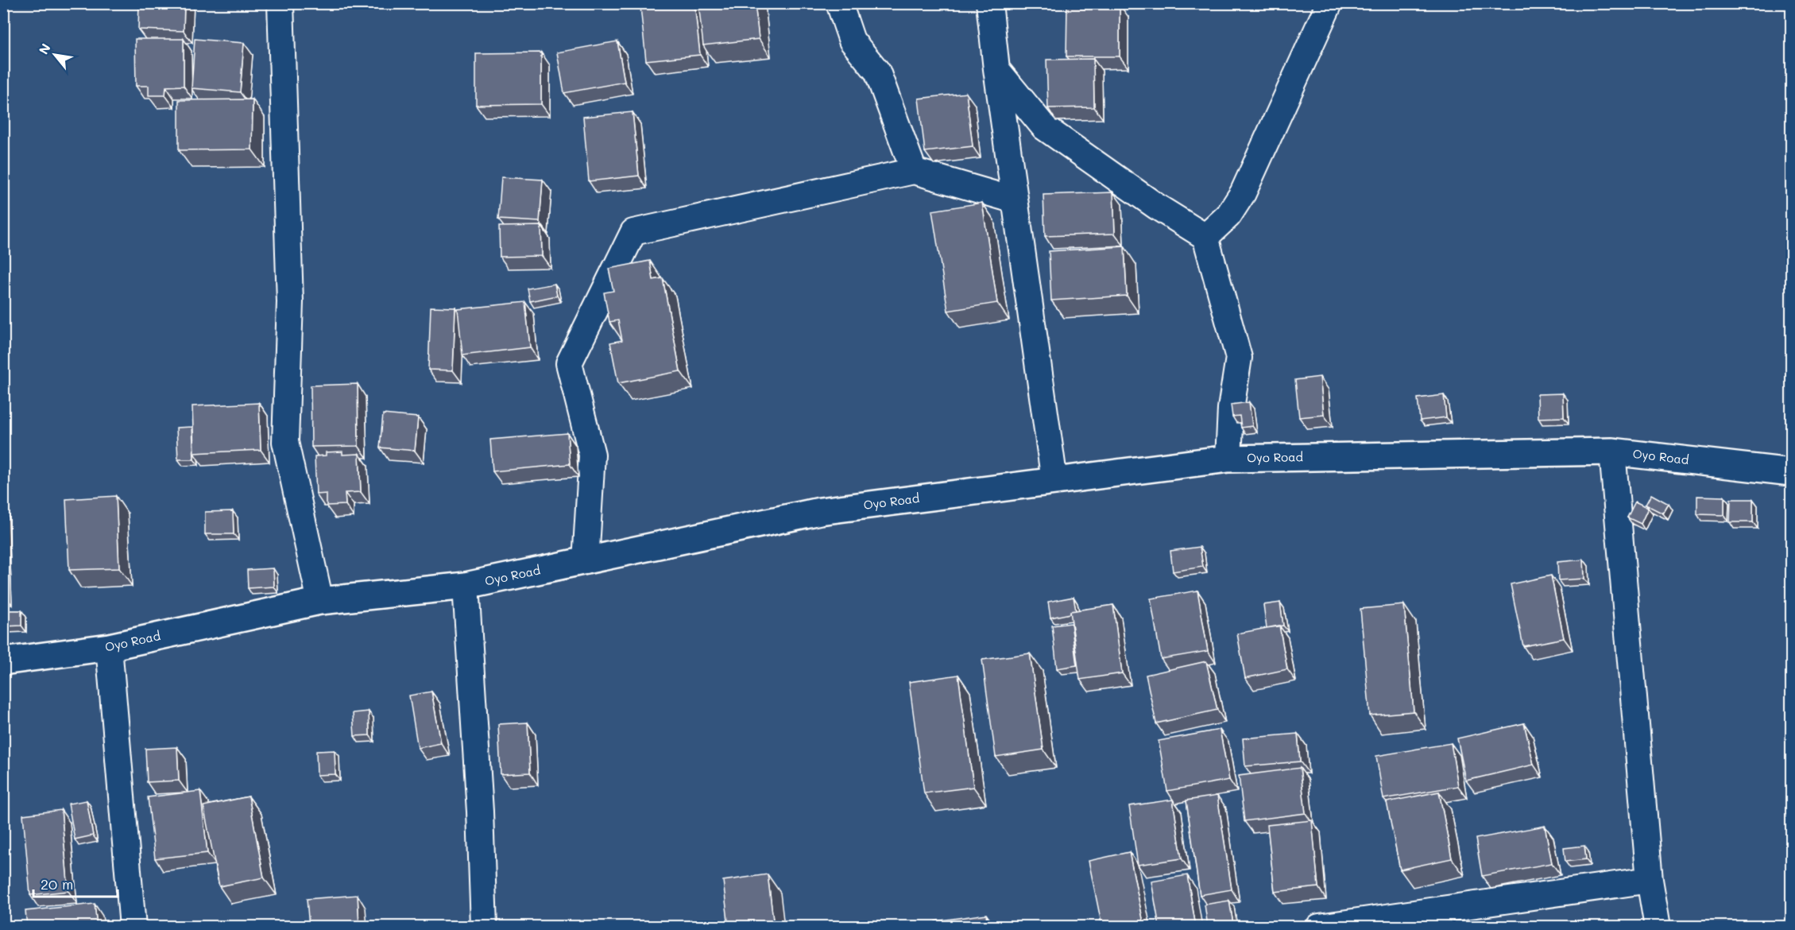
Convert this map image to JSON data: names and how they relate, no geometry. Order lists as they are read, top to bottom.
{
  "streets": {
    "street": ["Oyo Road"]
  },
  "scale_bar": "20 m",
  "north": "top left"
}
